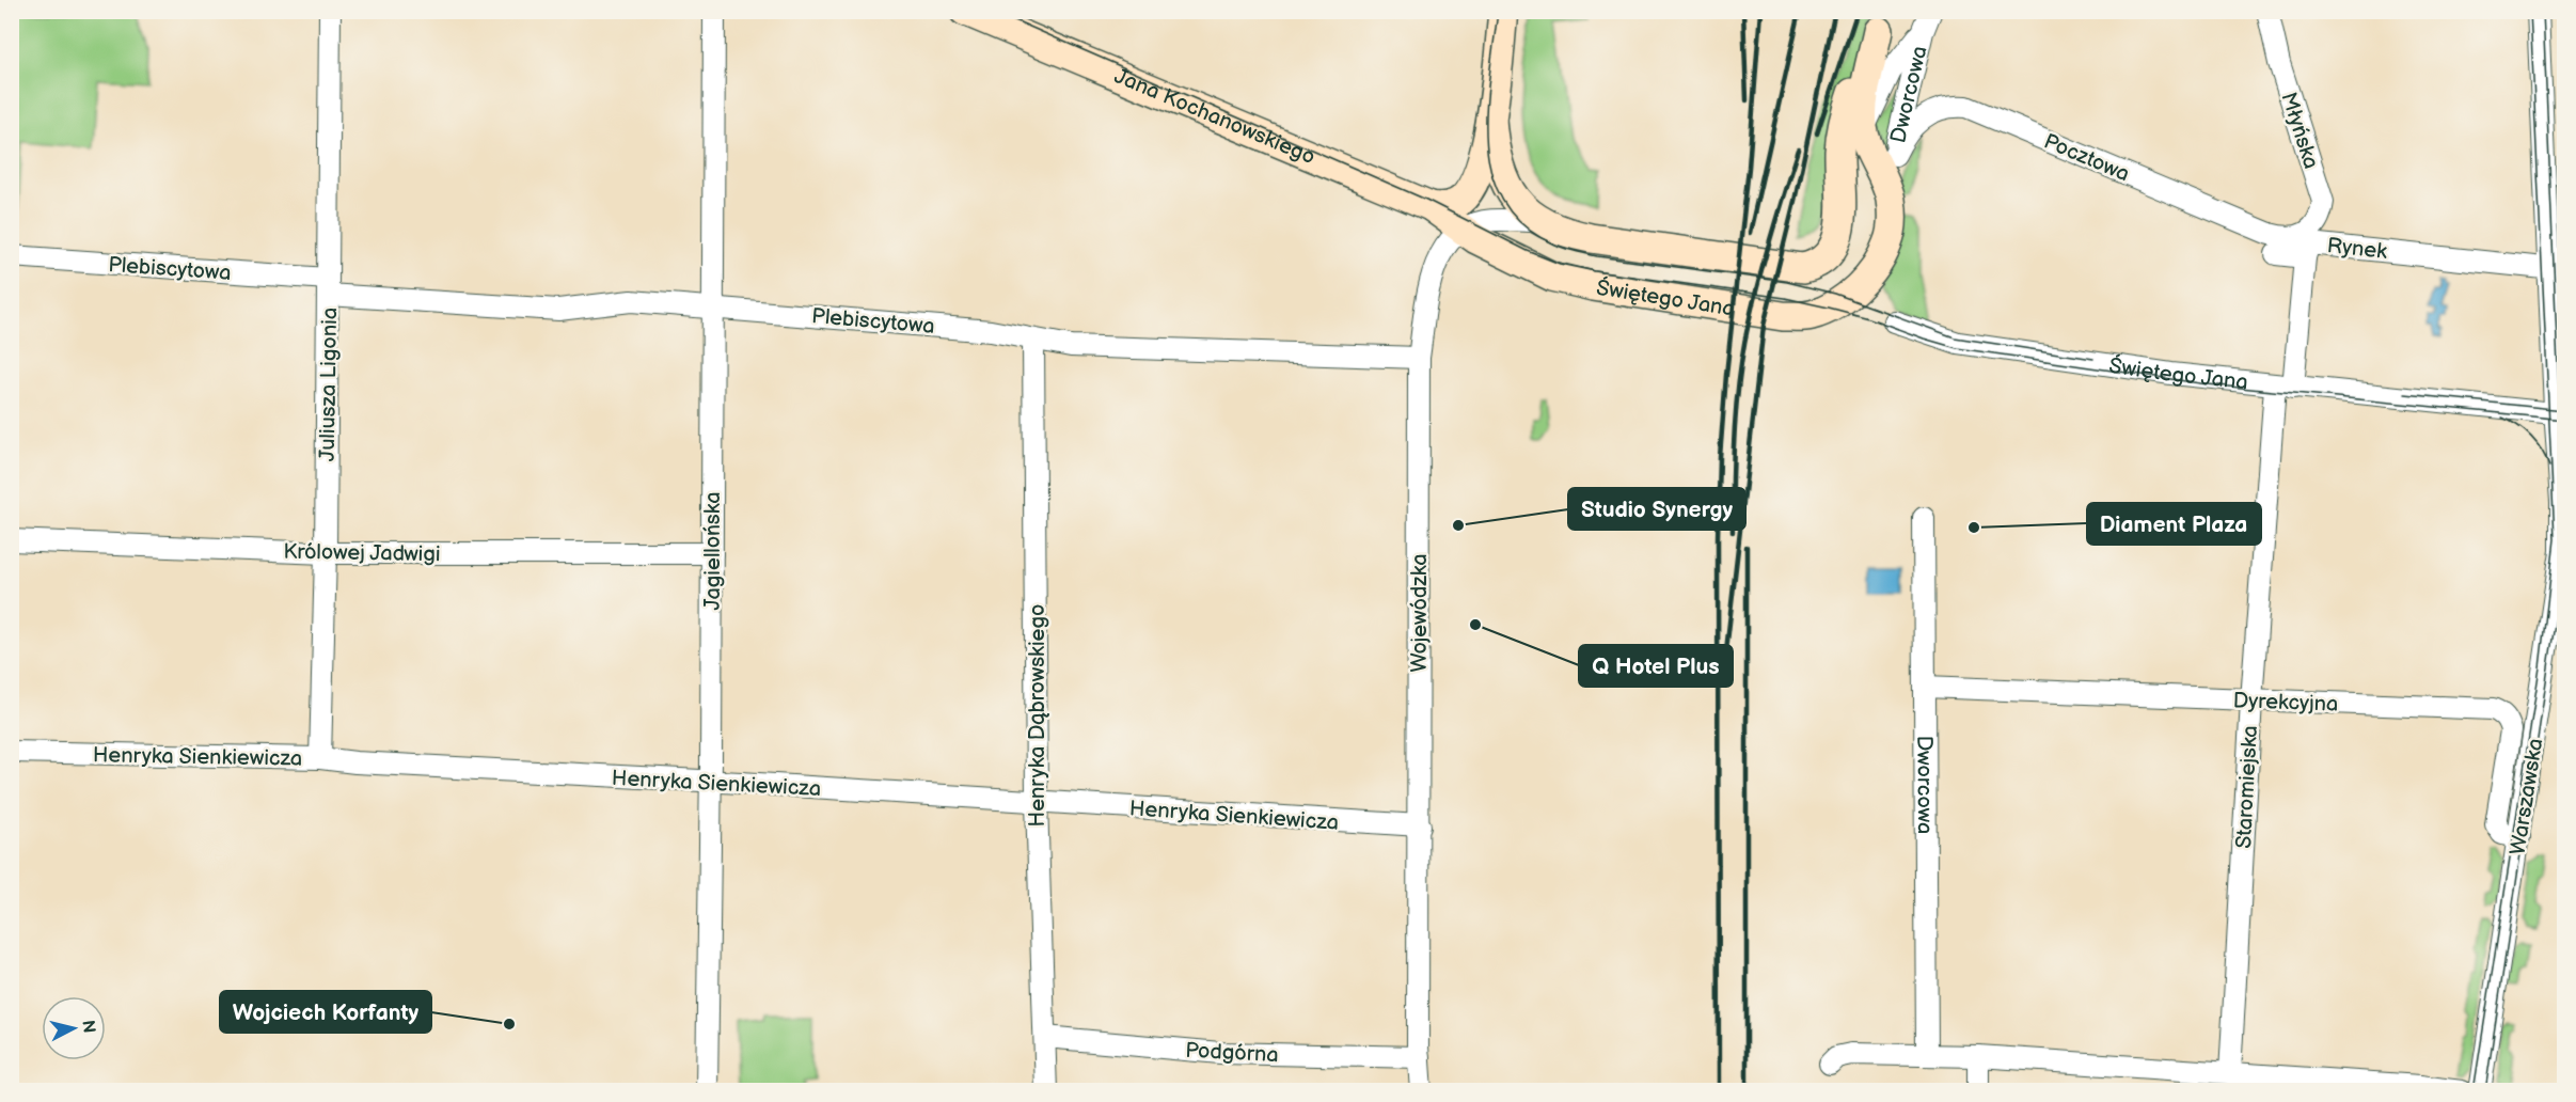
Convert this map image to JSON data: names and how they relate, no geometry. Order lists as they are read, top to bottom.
{
  "streets": {
    "street": [
      "Dworcowa",
      "Jana Kochanowskiego",
      "Młyńska",
      "Pocztowa",
      "Rynek",
      "Plebiscytowa",
      "Świętego Jana",
      "Juliusza Ligonia",
      "Jagiellońska",
      "Królowej Jadwigi",
      "Wojewódzka",
      "Dyrekcyjna",
      "Henryka Dąbrowskiego",
      "Henryka Sienkiewicza",
      "Staromiejska",
      "Warszawska",
      "Podgórna"
    ]
  },
  "crossings": [
    ["Dworcowa", "Pocztowa"],
    ["Dworcowa", "Świętego Jana"],
    ["Dworcowa", "Dyrekcyjna"],
    ["Jana Kochanowskiego", "Świętego Jana"],
    ["Jana Kochanowskiego", "Wojewódzka"],
    ["Młyńska", "Pocztowa"],
    ["Młyńska", "Rynek"],
    ["Pocztowa", "Rynek"],
    ["Rynek", "Świętego Jana"],
    ["Rynek", "Staromiejska"],
    ["Plebiscytowa", "Juliusza Ligonia"],
    ["Plebiscytowa", "Jagiellońska"],
    ["Plebiscytowa", "Wojewódzka"],
    ["Plebiscytowa", "Henryka Dąbrowskiego"],
    ["Świętego Jana", "Wojewódzka"],
    ["Świętego Jana", "Staromiejska"],
    ["Juliusza Ligonia", "Królowej Jadwigi"],
    ["Juliusza Ligonia", "Henryka Sienkiewicza"],
    ["Jagiellońska", "Królowej Jadwigi"],
    ["Jagiellońska", "Henryka Sienkiewicza"],
    ["Wojewódzka", "Henryka Sienkiewicza"],
    ["Wojewódzka", "Podgórna"],
    ["Dyrekcyjna", "Staromiejska"],
    ["Dyrekcyjna", "Warszawska"],
    ["Henryka Dąbrowskiego", "Henryka Sienkiewicza"],
    ["Henryka Dąbrowskiego", "Podgórna"]
  ],
  "places": [
    "Studio Synergy",
    "Diament Plaza",
    "Q Hotel Plus",
    "Wojciech Korfanty"
  ],
  "north": "right"
}
